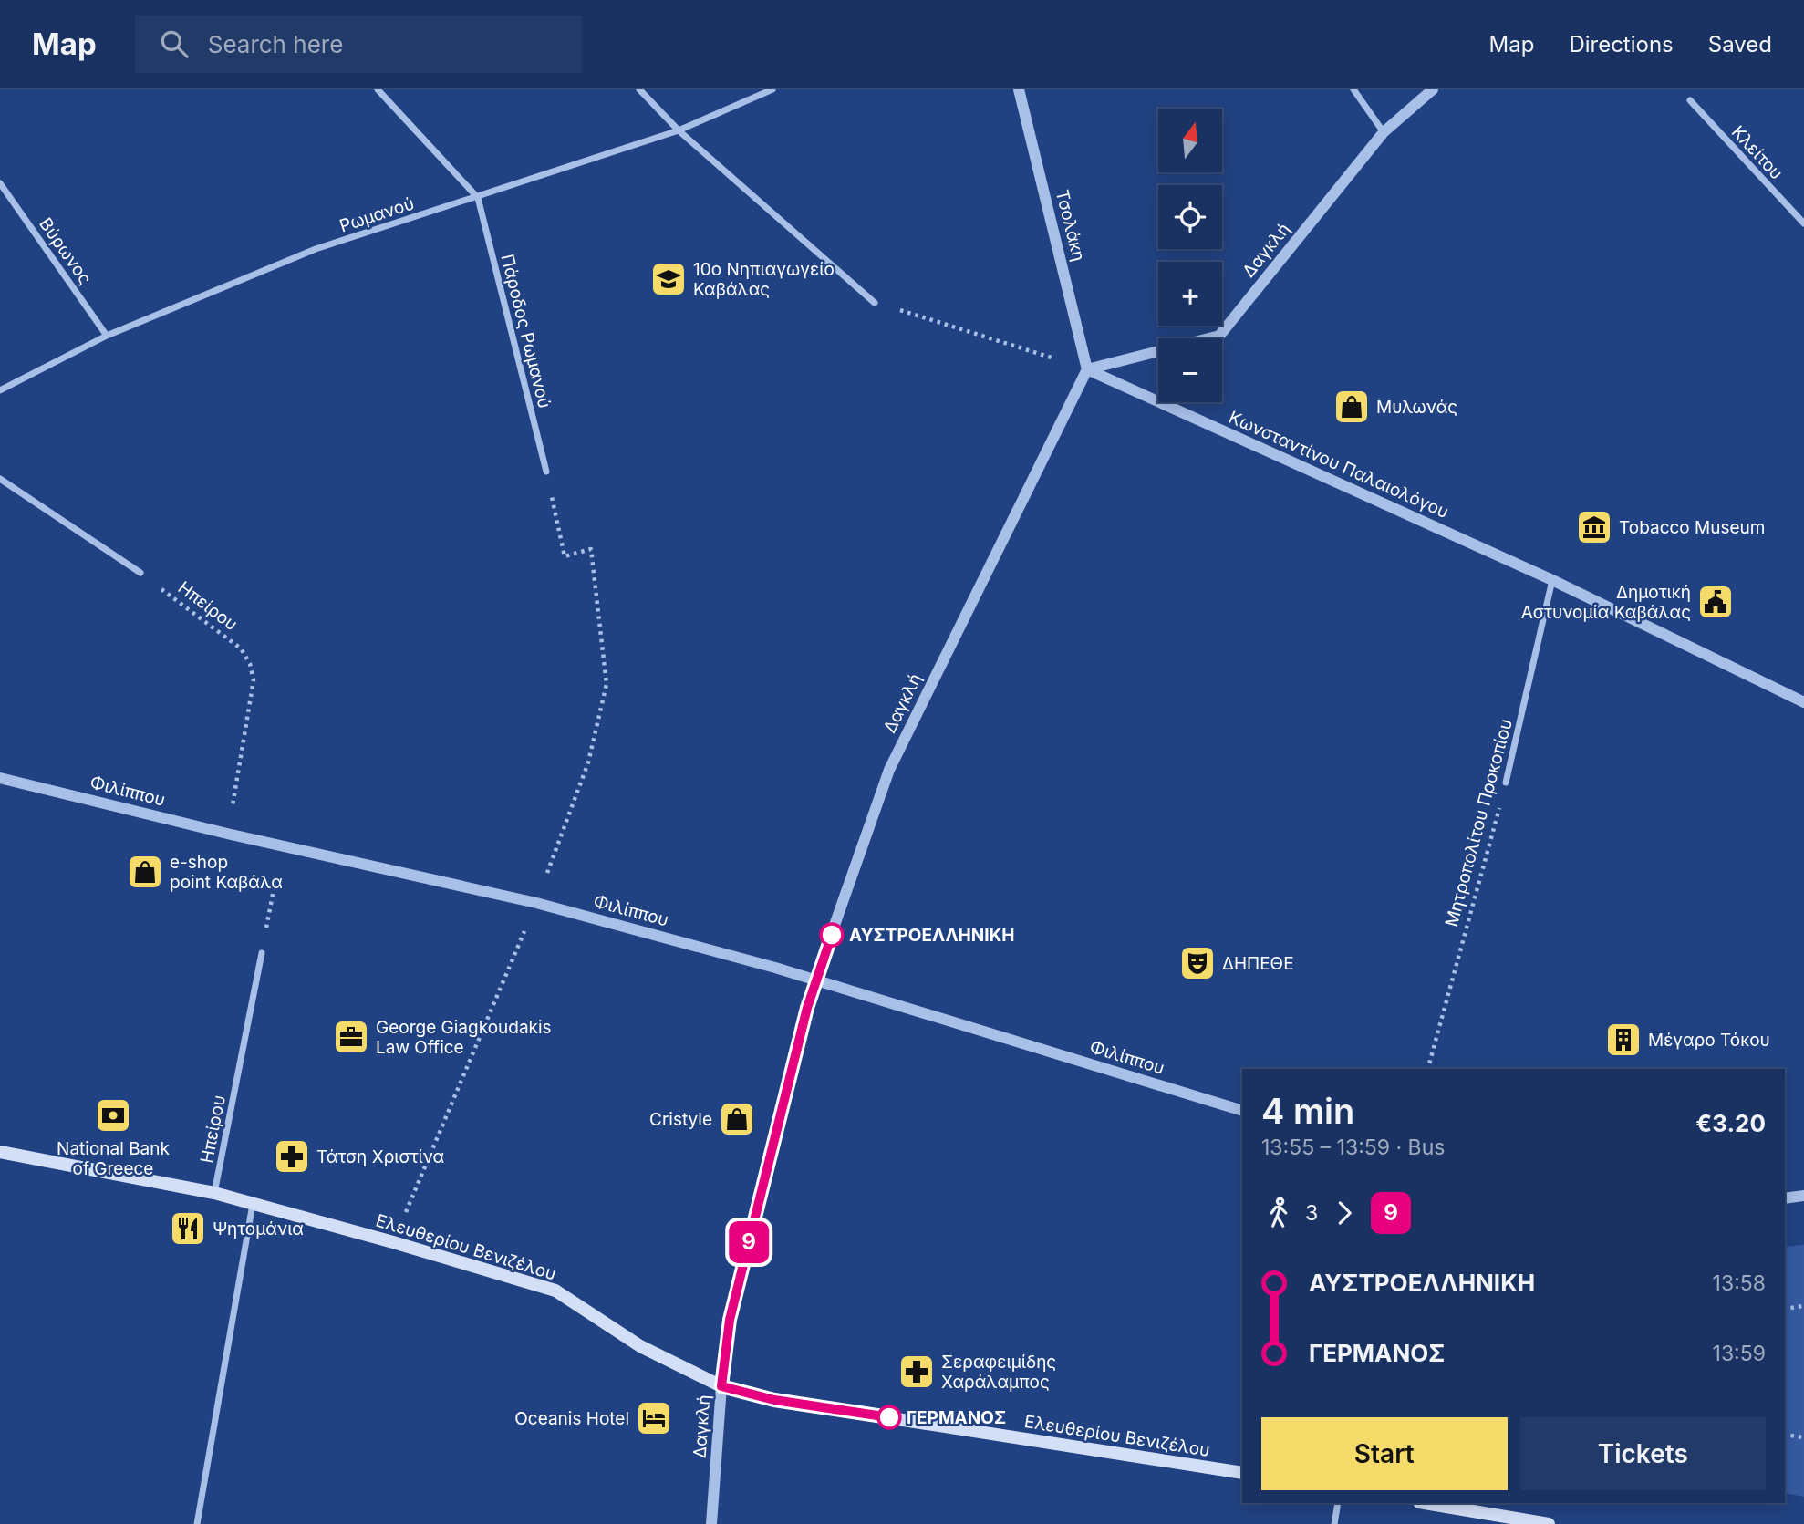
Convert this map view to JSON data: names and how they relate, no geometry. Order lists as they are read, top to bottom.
{
  "streets": {
    "main road": ["Ελευθερίου Βενιζέλου"],
    "street": [
      "Κλείτου",
      "Ρωμανού",
      "Τσολάκη",
      "Δαγκλή",
      "Βύρωνος",
      "Πάροδος Ρωμανού",
      "Κωνσταντίνου Παλαιολόγου",
      "Ηπείρου",
      "Φιλίππου",
      "Μητροπολίτου Προκοπίου"
    ]
  },
  "crossings": [
    ["Ρωμανού", "Βύρωνος"],
    ["Ρωμανού", "Πάροδος Ρωμανού"],
    ["Τσολάκη", "Δαγκλή"],
    ["Τσολάκη", "Κωνσταντίνου Παλαιολόγου"],
    ["Δαγκλή", "Κωνσταντίνου Παλαιολόγου"],
    ["Δαγκλή", "Φιλίππου"],
    ["Δαγκλή", "Ελευθερίου Βενιζέλου"],
    ["Κωνσταντίνου Παλαιολόγου", "Μητροπολίτου Προκοπίου"],
    ["Ηπείρου", "Φιλίππου"],
    ["Ηπείρου", "Ελευθερίου Βενιζέλου"]
  ],
  "places": {
    "school or university": ["10ο Νηπιαγωγείο Καβάλας"],
    "shop": ["Μυλωνάς", "e-shop point Καβάλα", "Cristyle"],
    "museum": ["Τοbacco Μuseum"],
    "public building": ["Δημοτική Αστυνομία Καβάλας"],
    "other": ["ΑΥΣΤΡΟΕΛΛΗΝΙΚΗ", "ΓΕΡΜΑΝΟΣ"],
    "theatre": ["ΔΗΠΕΘΕ"],
    "office": ["George Giagkoudakis Law Office"],
    "building": ["Μέγαρο Τόκου"],
    "bank": ["National Bank of Greece"],
    "pharmacy": ["Τάτση Χριστίνα", "Σεραφειμίδης Χαράλαμπος"],
    "restaurant": ["Ψητομάνια"],
    "hotel": ["Oceanis Hotel"]
  },
  "lines": ["bus line 9"],
  "north": "top",
  "page": {
    "header": "Map",
    "search": "Search here",
    "nav": ["Map", "Directions", "Saved"],
    "on_map": "9",
    "map_buttons": ["+", "−"],
    "heading": ["4 min", "13:55 – 13:59 · Bus", "€3.20"],
    "legs": ["3", "9"],
    "list": [
      {
        "name": "ΑΥΣΤΡΟΕΛΛΗΝΙΚΗ",
        "value": "13:58"
      },
      {
        "name": "ΓΕΡΜΑΝΟΣ",
        "value": "13:59"
      }
    ],
    "buttons": ["Start", "Tickets"]
  }
}
